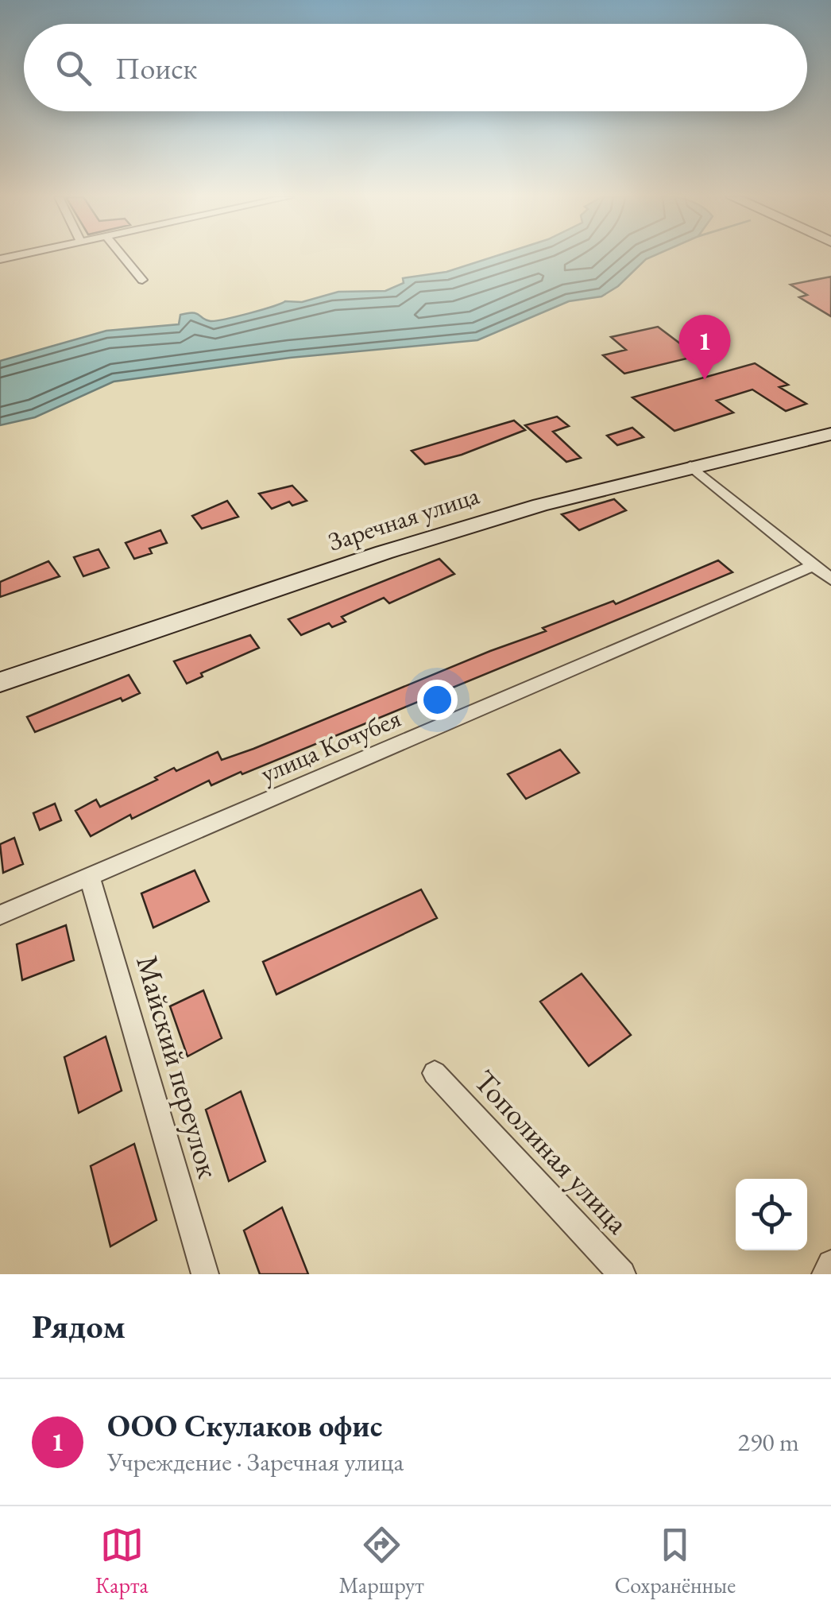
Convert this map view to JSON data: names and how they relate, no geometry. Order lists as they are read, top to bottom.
{
  "streets": {
    "main road": ["Заречная улица"],
    "street": ["улица Кочубея", "Майский переулок", "Тополиная улица"]
  },
  "crossings": [
    ["улица Кочубея", "Майский переулок"]
  ],
  "page": {
    "search": "Поиск",
    "pins": "1",
    "heading": "Рядом",
    "list": [
      {
        "mark": "1",
        "name": "ООО Скулаков офис",
        "note": "Учреждение · Заречная улица",
        "value": "290 m"
      }
    ],
    "nav": ["Карта", "Маршрут", "Сохранённые"]
  }
}
